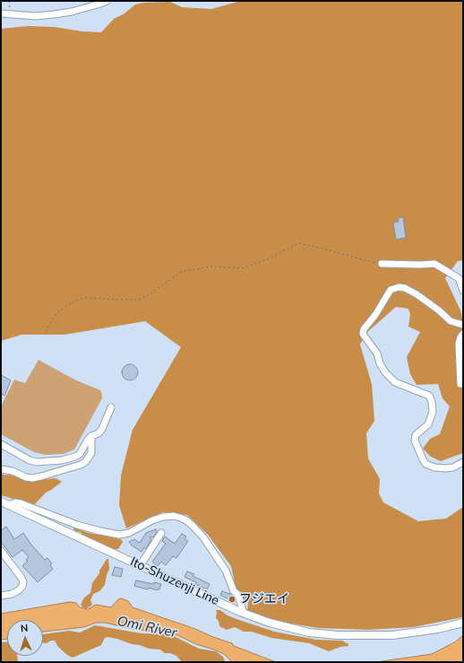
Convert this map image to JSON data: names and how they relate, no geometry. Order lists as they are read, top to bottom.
{
  "streets": {
    "main road": ["Ito-Shuzenji Line"]
  },
  "water": ["Omi River"],
  "places": ["フジエイ"],
  "north": "top"
}
